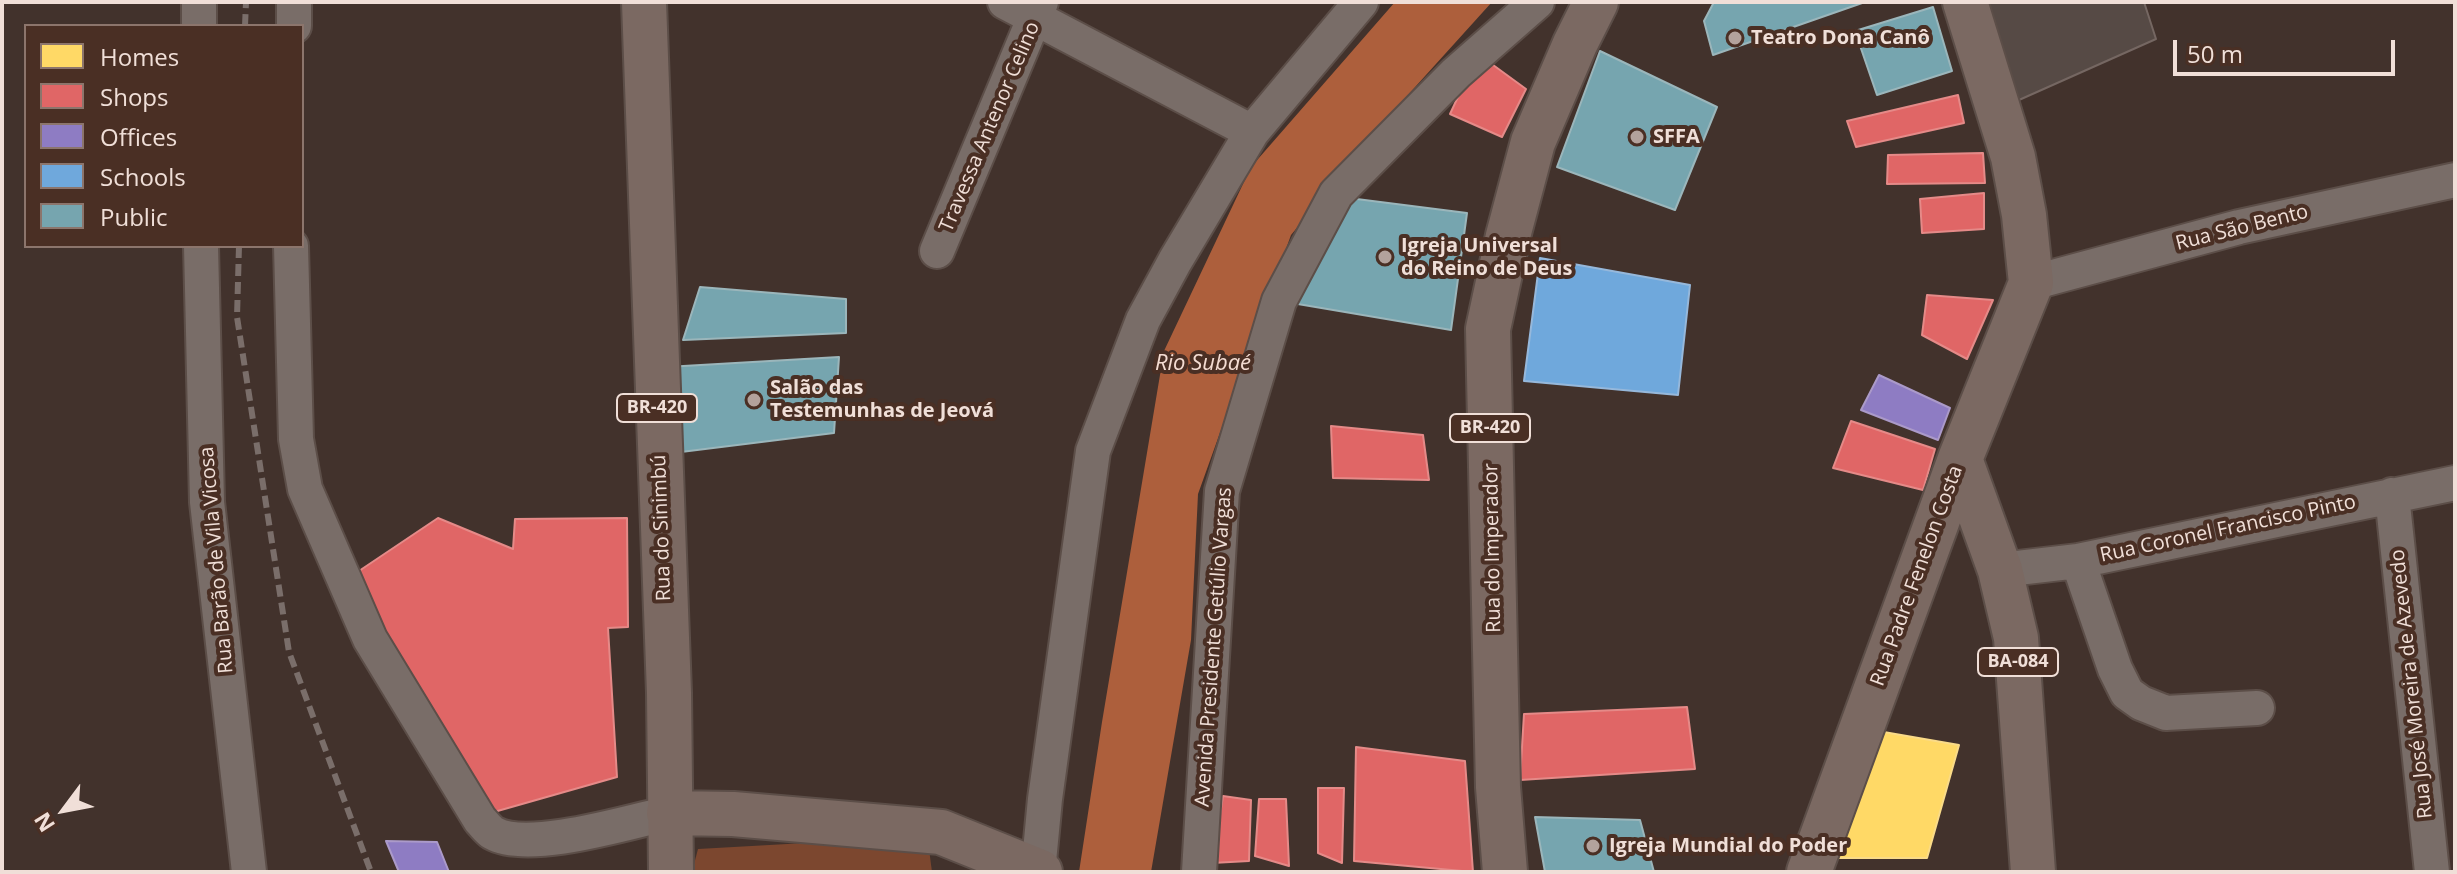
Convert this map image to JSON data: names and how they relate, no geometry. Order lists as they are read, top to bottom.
{
  "streets": {
    "main road": [
      "BR-420",
      "Rua do Sinimbú",
      "Rua do Imperador",
      "Rua Padre Fenelon Costa",
      "BA-084"
    ],
    "street": [
      "Travessa Antenor Celino",
      "Rua São Bento",
      "Rua Coronel Francisco Pinto",
      "Rua Barão de Vila Vicosa",
      "Avenida Presidente Getúlio Vargas",
      "Rua José Moreira de Azevedo"
    ]
  },
  "crossings": [
    ["Rua São Bento", "Rua Padre Fenelon Costa"],
    ["BR-420", "Rua do Sinimbú"],
    ["Rua Coronel Francisco Pinto", "BA-084"],
    ["Rua Coronel Francisco Pinto", "Rua José Moreira de Azevedo"],
    ["Rua Padre Fenelon Costa", "BA-084"]
  ],
  "water": ["Rio Subaé"],
  "places": [
    "Teatro Dona Canô",
    "SFFA",
    "Igreja Universal do Reino de Deus",
    "Salão das Testemunhas de Jeová",
    "Igreja Mundial do Poder"
  ],
  "legend": [
    "Homes",
    "Shops",
    "Offices",
    "Schools",
    "Public"
  ],
  "scale_bar": "50 m",
  "north": "bottom left"
}
